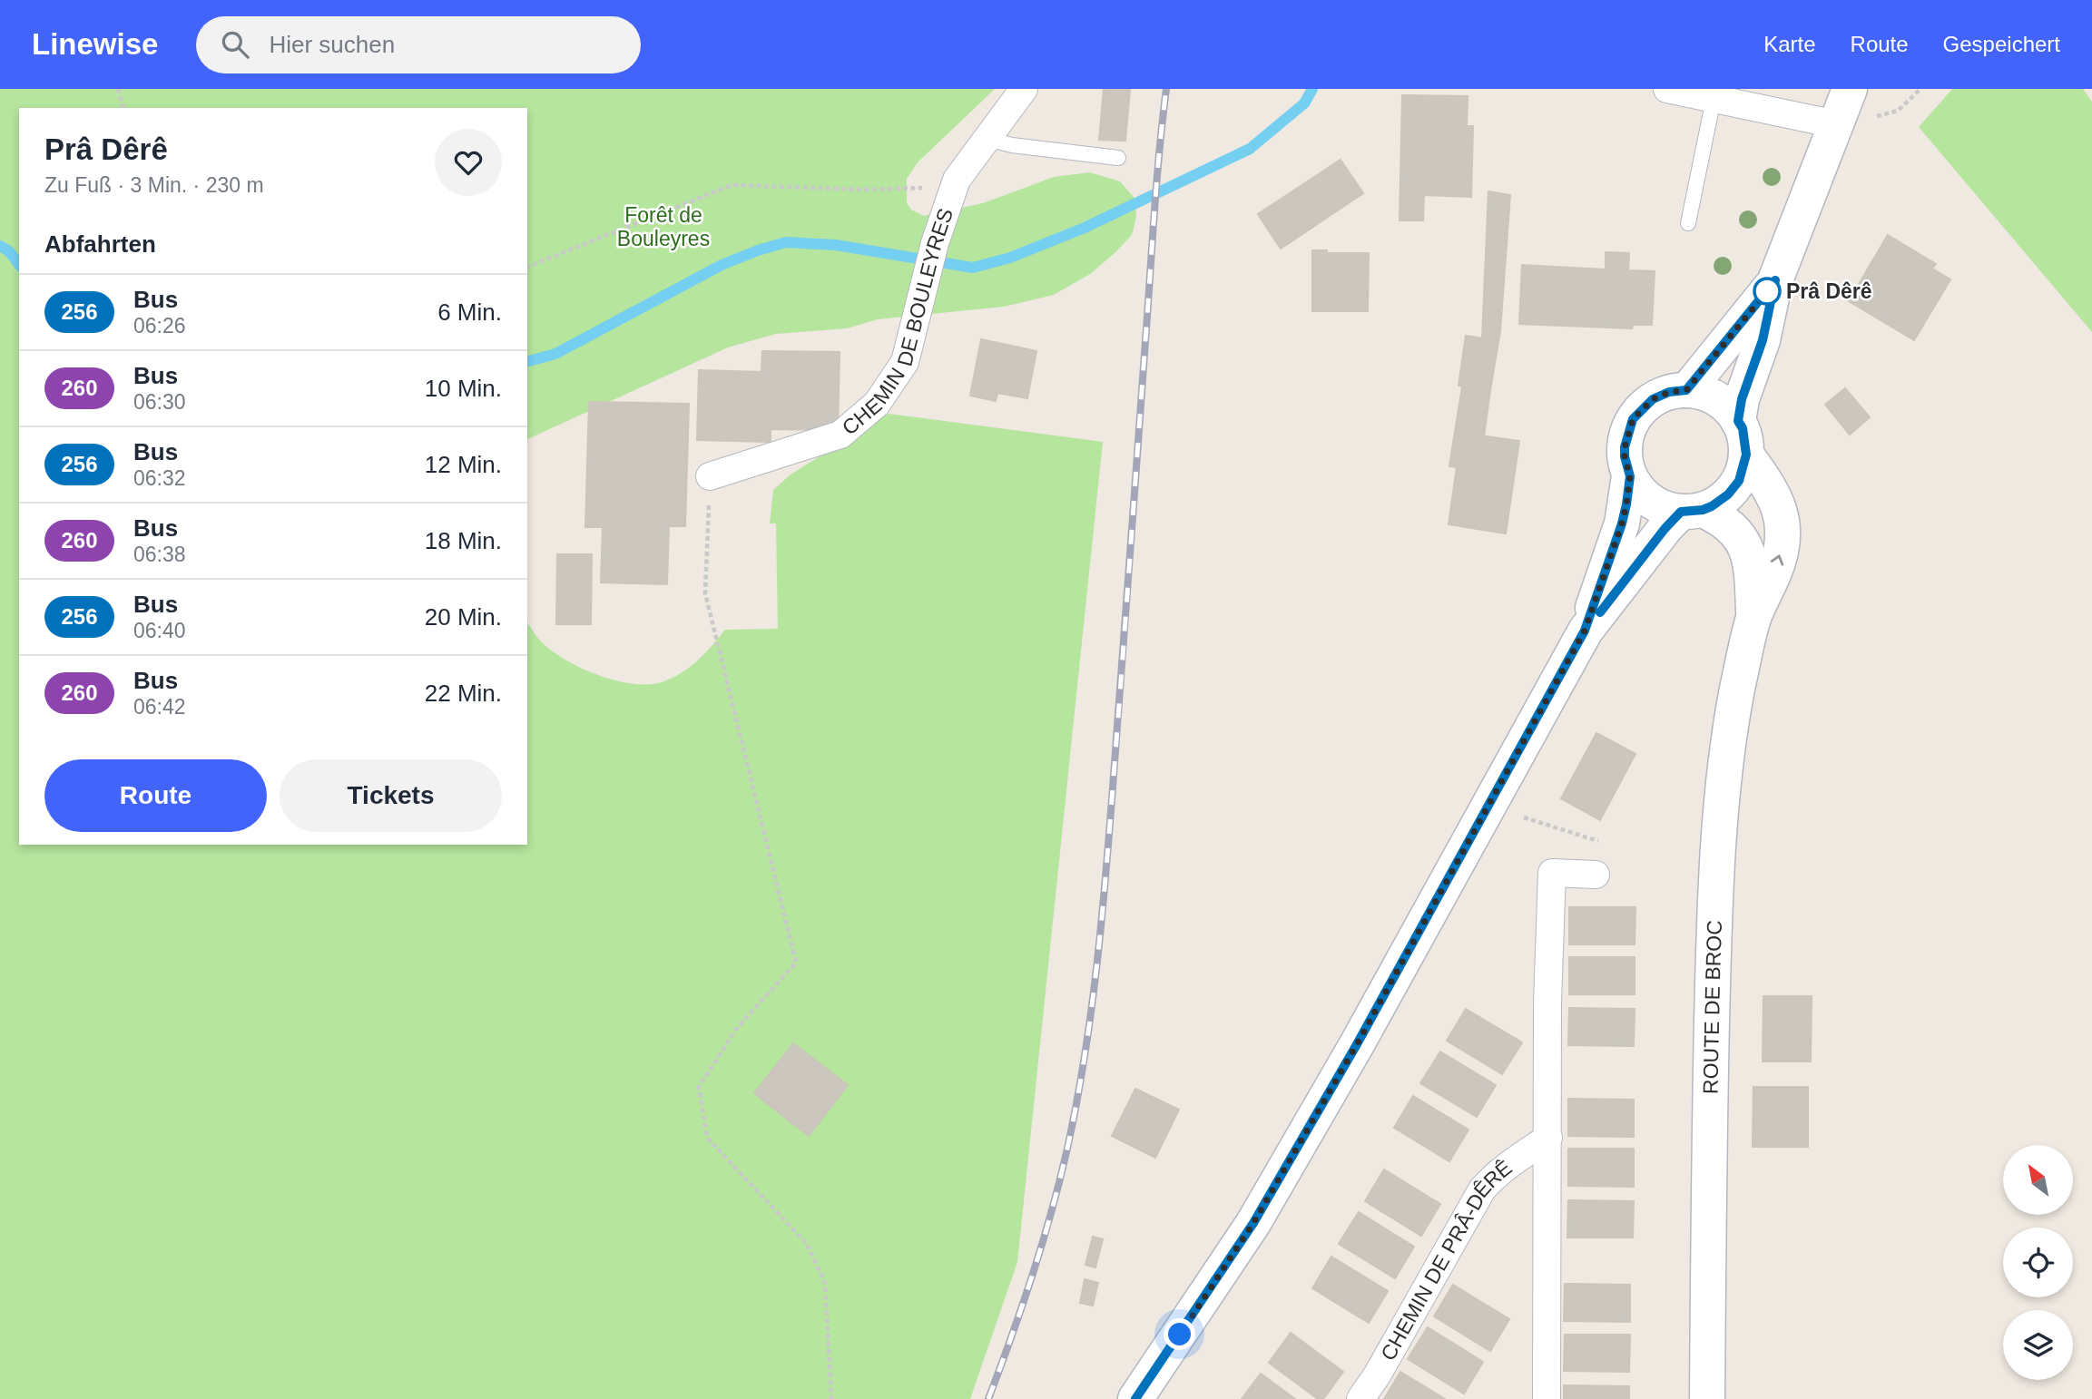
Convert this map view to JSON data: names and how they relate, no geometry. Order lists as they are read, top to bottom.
{
  "streets": {
    "main road": ["ROUTE DE BROC"],
    "street": ["CHEMIN DE BOULEYRES", "CHEMIN DE PRÂ-DÊRÊ"]
  },
  "parks": ["Forêt de Bouleyres"],
  "places": ["Prâ Dêrê"],
  "lines": ["bus line 256"],
  "north": "top left",
  "page": {
    "header": "Linewise",
    "search": "Hier suchen",
    "nav": ["Karte", "Route", "Gespeichert"],
    "heading": [
      ["Prâ Dêrê", "Zu Fuß · 3 Min. · 230 m"],
      "Abfahrten"
    ],
    "list": [
      {
        "mark": "256",
        "name": "Bus",
        "note": "06:26",
        "value": "6 Min."
      },
      {
        "mark": "260",
        "name": "Bus",
        "note": "06:30",
        "value": "10 Min."
      },
      {
        "mark": "256",
        "name": "Bus",
        "note": "06:32",
        "value": "12 Min."
      },
      {
        "mark": "260",
        "name": "Bus",
        "note": "06:38",
        "value": "18 Min."
      },
      {
        "mark": "256",
        "name": "Bus",
        "note": "06:40",
        "value": "20 Min."
      },
      {
        "mark": "260",
        "name": "Bus",
        "note": "06:42",
        "value": "22 Min."
      }
    ],
    "buttons": ["Route", "Tickets"]
  }
}
